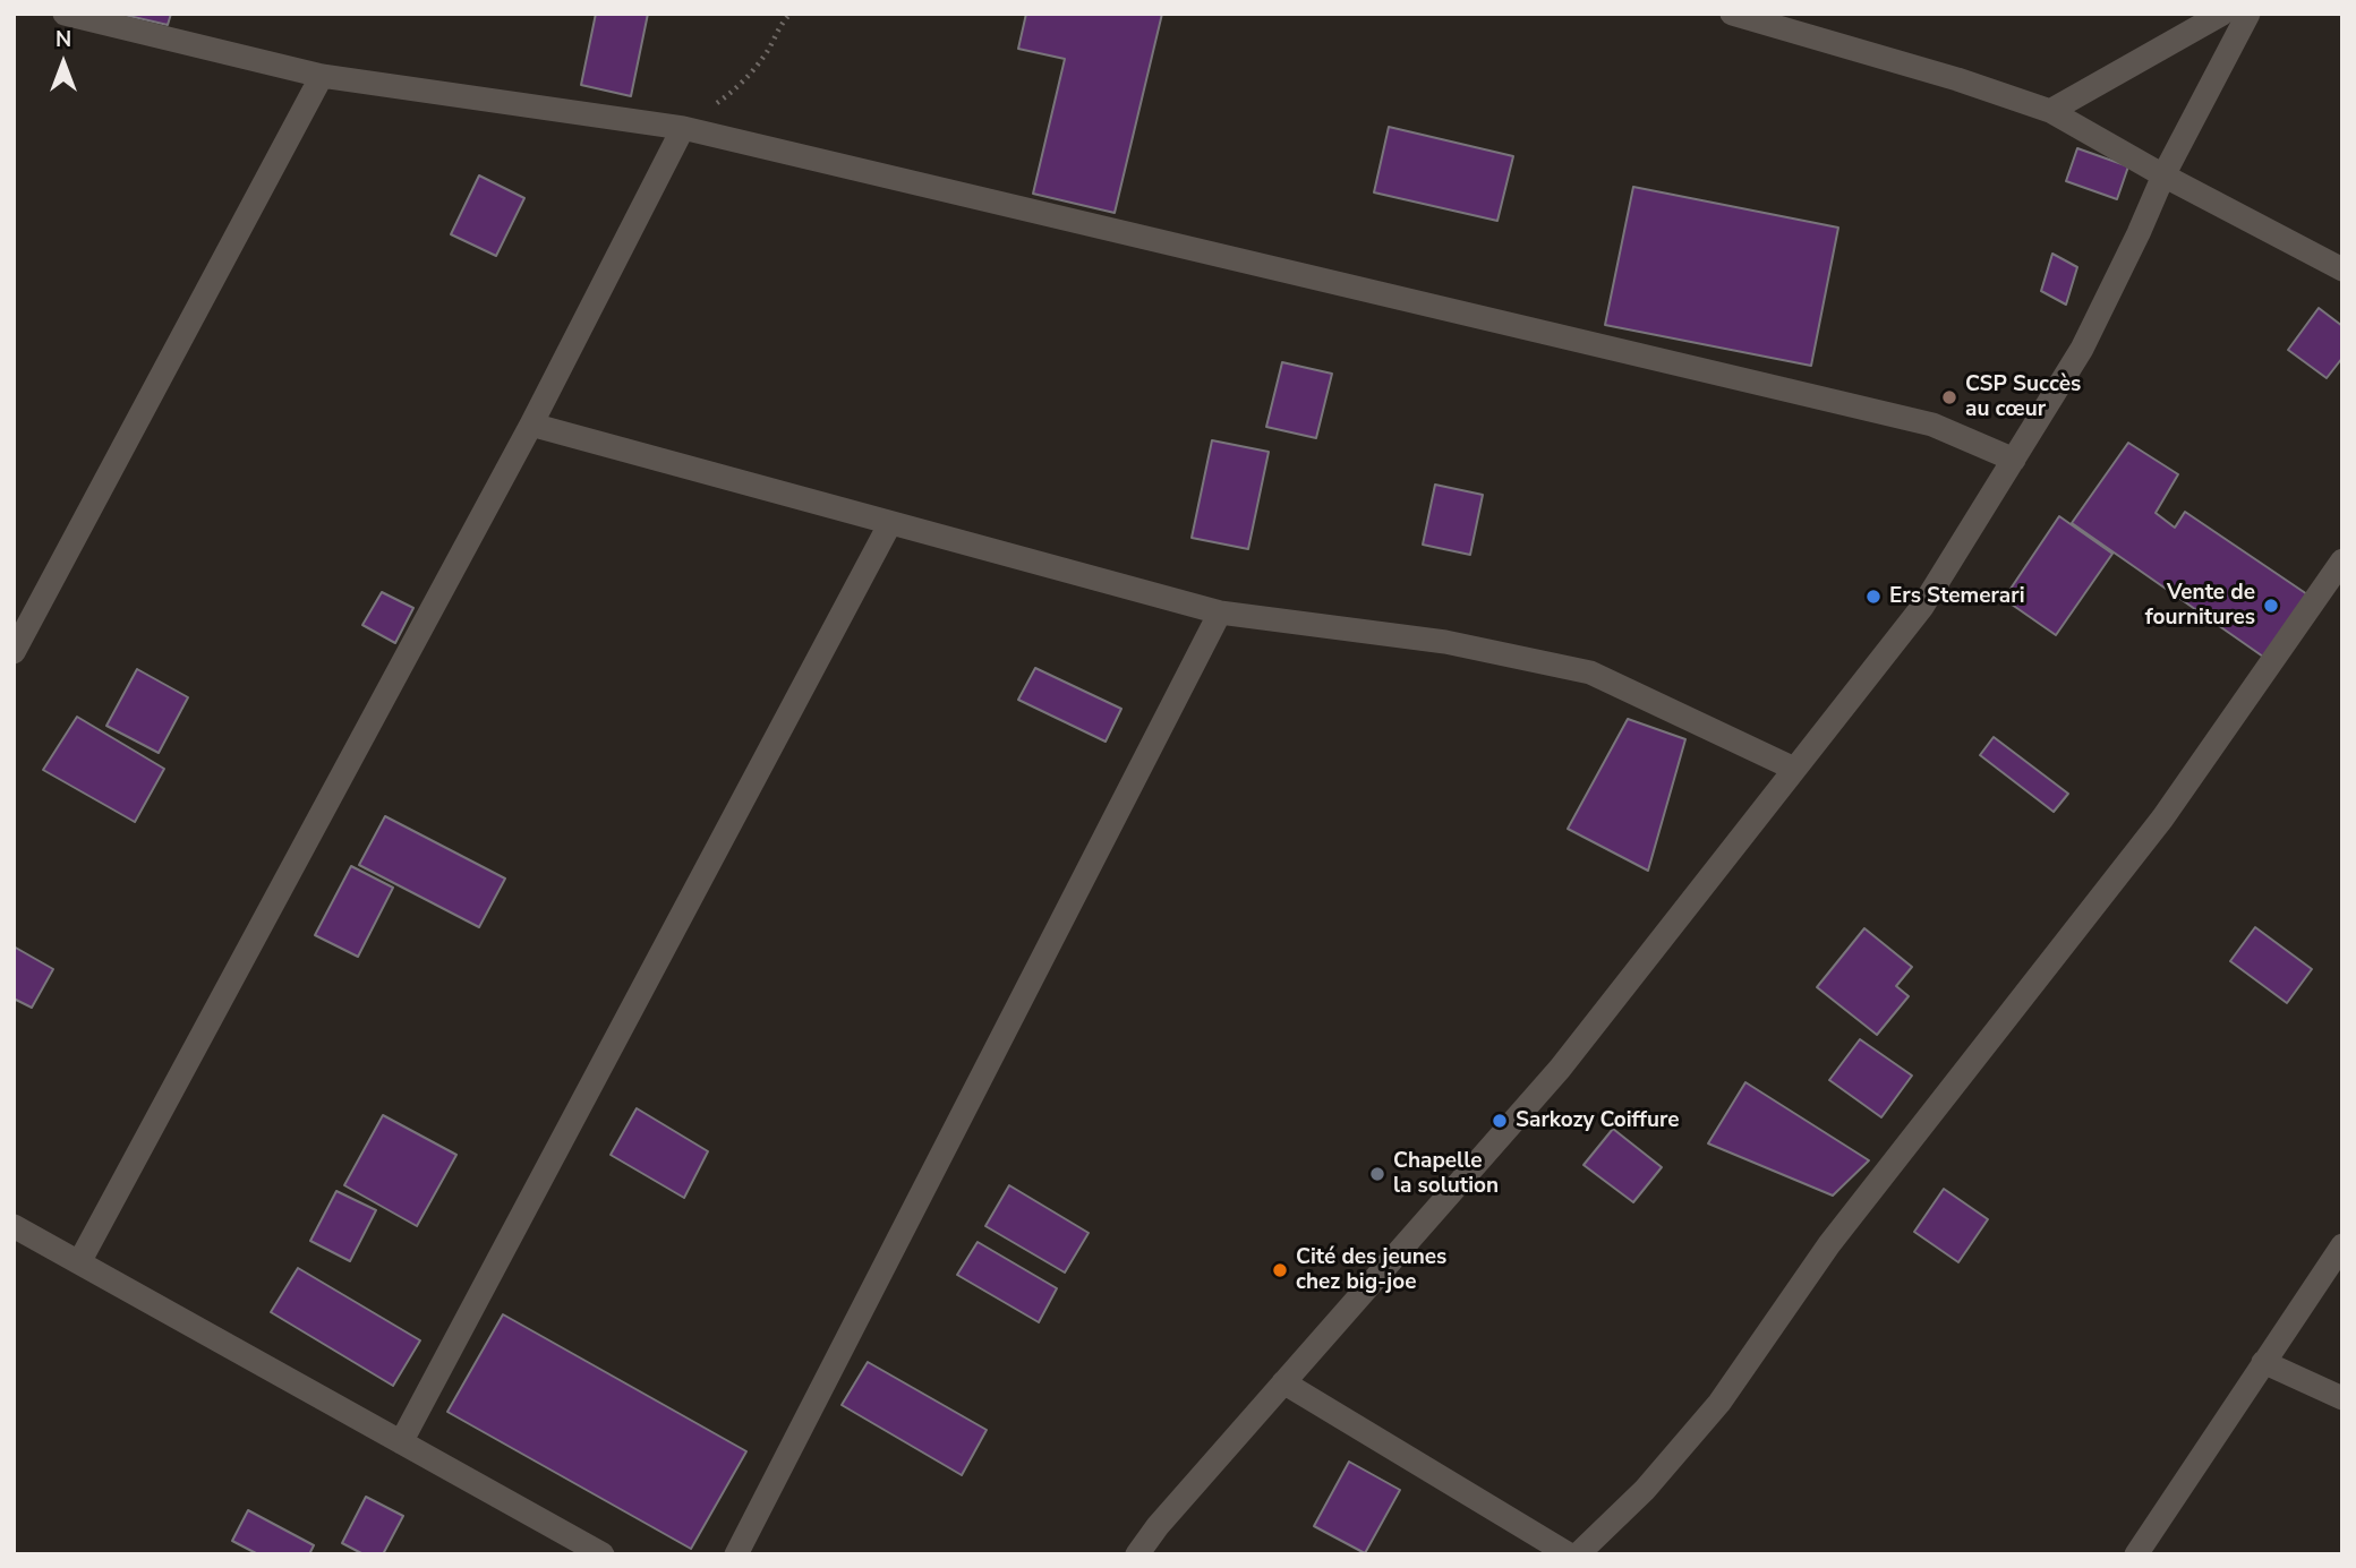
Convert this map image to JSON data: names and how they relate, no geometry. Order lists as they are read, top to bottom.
{
  "places": [
    "CSP Succès au cœur",
    "Ers Stemerari",
    "Vente de fournitures",
    "Sarkozy Coiffure",
    "Chapelle la solution",
    "Cité des jeunes chez big-joe"
  ],
  "north": "top"
}
